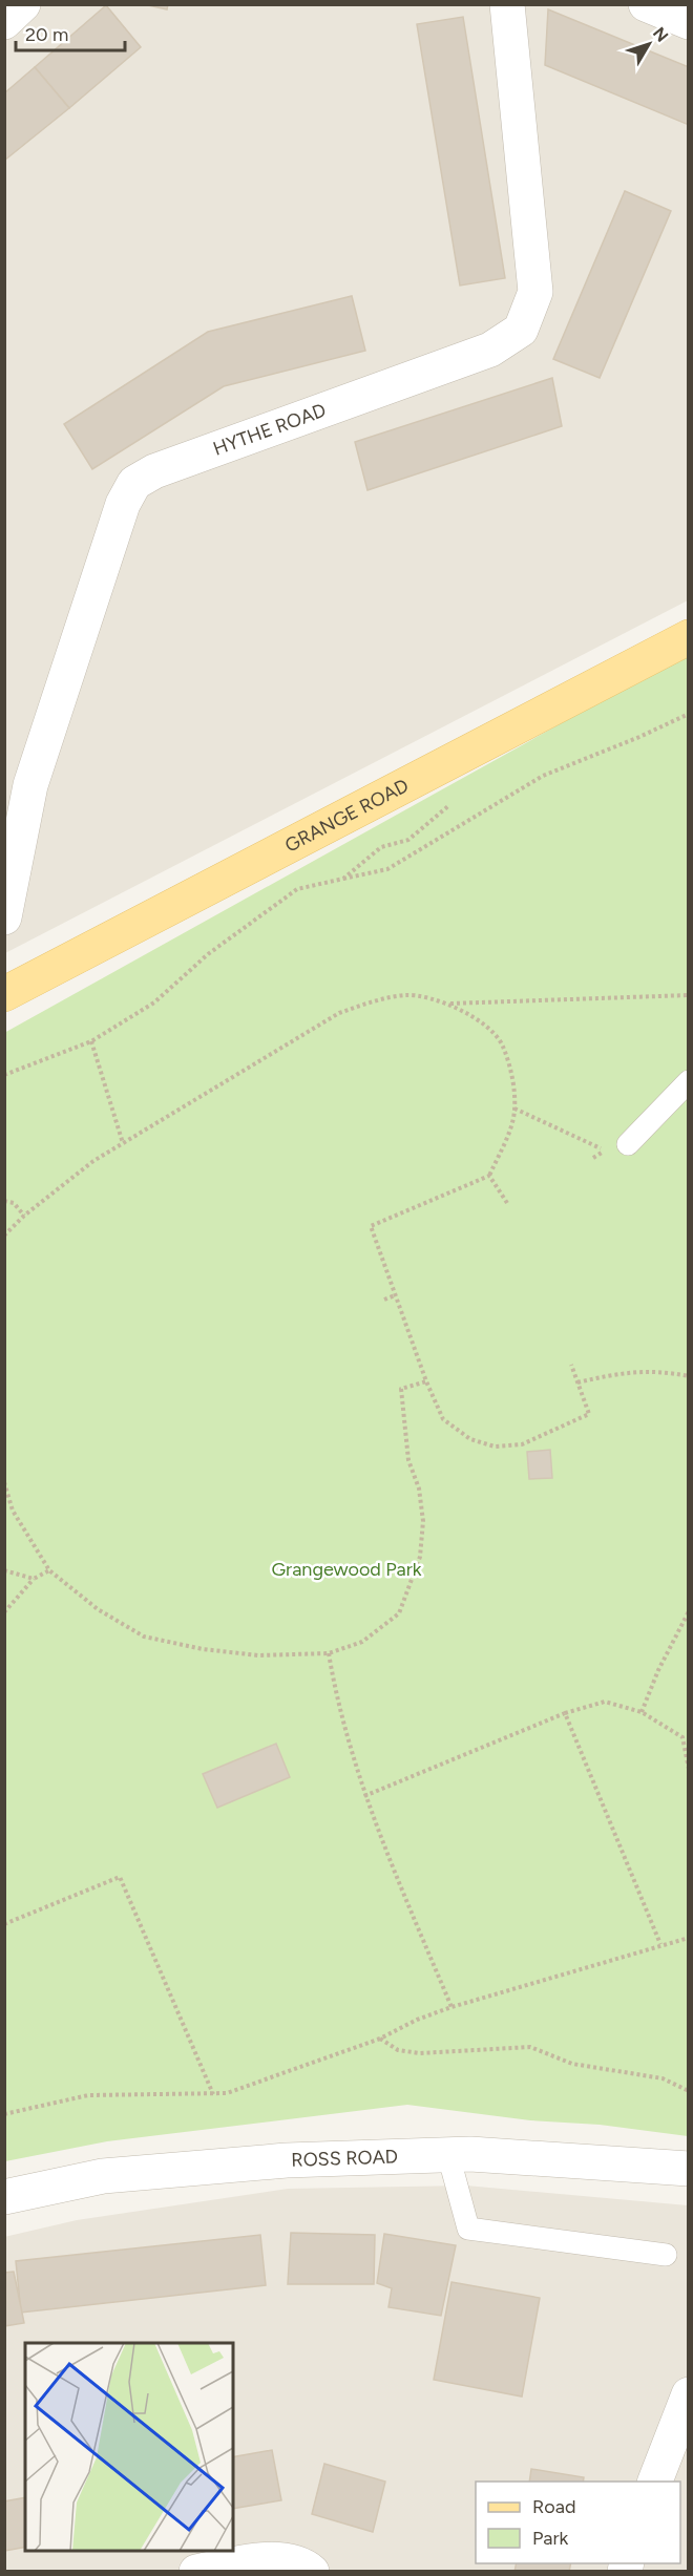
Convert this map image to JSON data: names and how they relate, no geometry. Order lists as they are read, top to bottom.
{
  "streets": {
    "main road": ["GRANGE ROAD"],
    "street": ["HYTHE ROAD", "ROSS ROAD"]
  },
  "parks": ["Grangewood Park"],
  "legend": ["Road", "Park"],
  "scale_bar": "20 m",
  "north": "top right"
}
